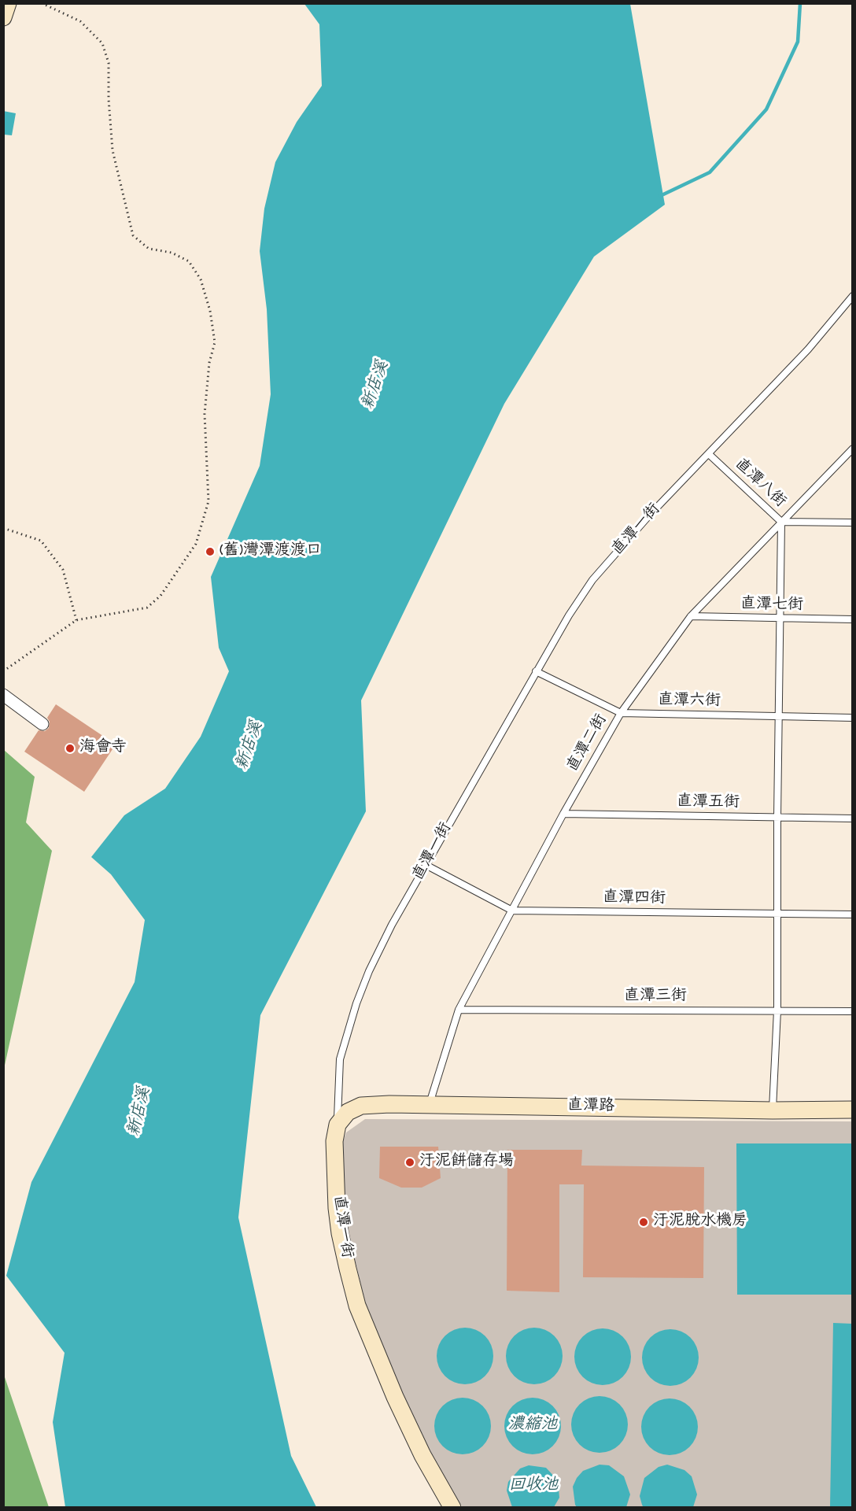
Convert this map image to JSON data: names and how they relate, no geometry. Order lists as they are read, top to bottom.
{
  "streets": {
    "street": ["直潭一街", "直潭路"],
    "lane": [
      "直潭八街",
      "直潭七街",
      "直潭六街",
      "直潭二街",
      "直潭五街",
      "直潭四街",
      "直潭三街"
    ]
  },
  "crossings": [
    ["直潭八街", "直潭一街"],
    ["直潭八街", "直潭二街"],
    ["直潭一街", "直潭六街"],
    ["直潭一街", "直潭四街"],
    ["直潭一街", "直潭路"],
    ["直潭七街", "直潭二街"],
    ["直潭六街", "直潭二街"],
    ["直潭二街", "直潭五街"],
    ["直潭二街", "直潭四街"],
    ["直潭二街", "直潭三街"],
    ["直潭二街", "直潭路"]
  ],
  "water": ["新店溪", "濃縮池", "回收池"],
  "places": [
    "(舊)灣潭渡渡口",
    "海會寺",
    "汙泥餅儲存場",
    "汙泥脫水機房"
  ]
}
